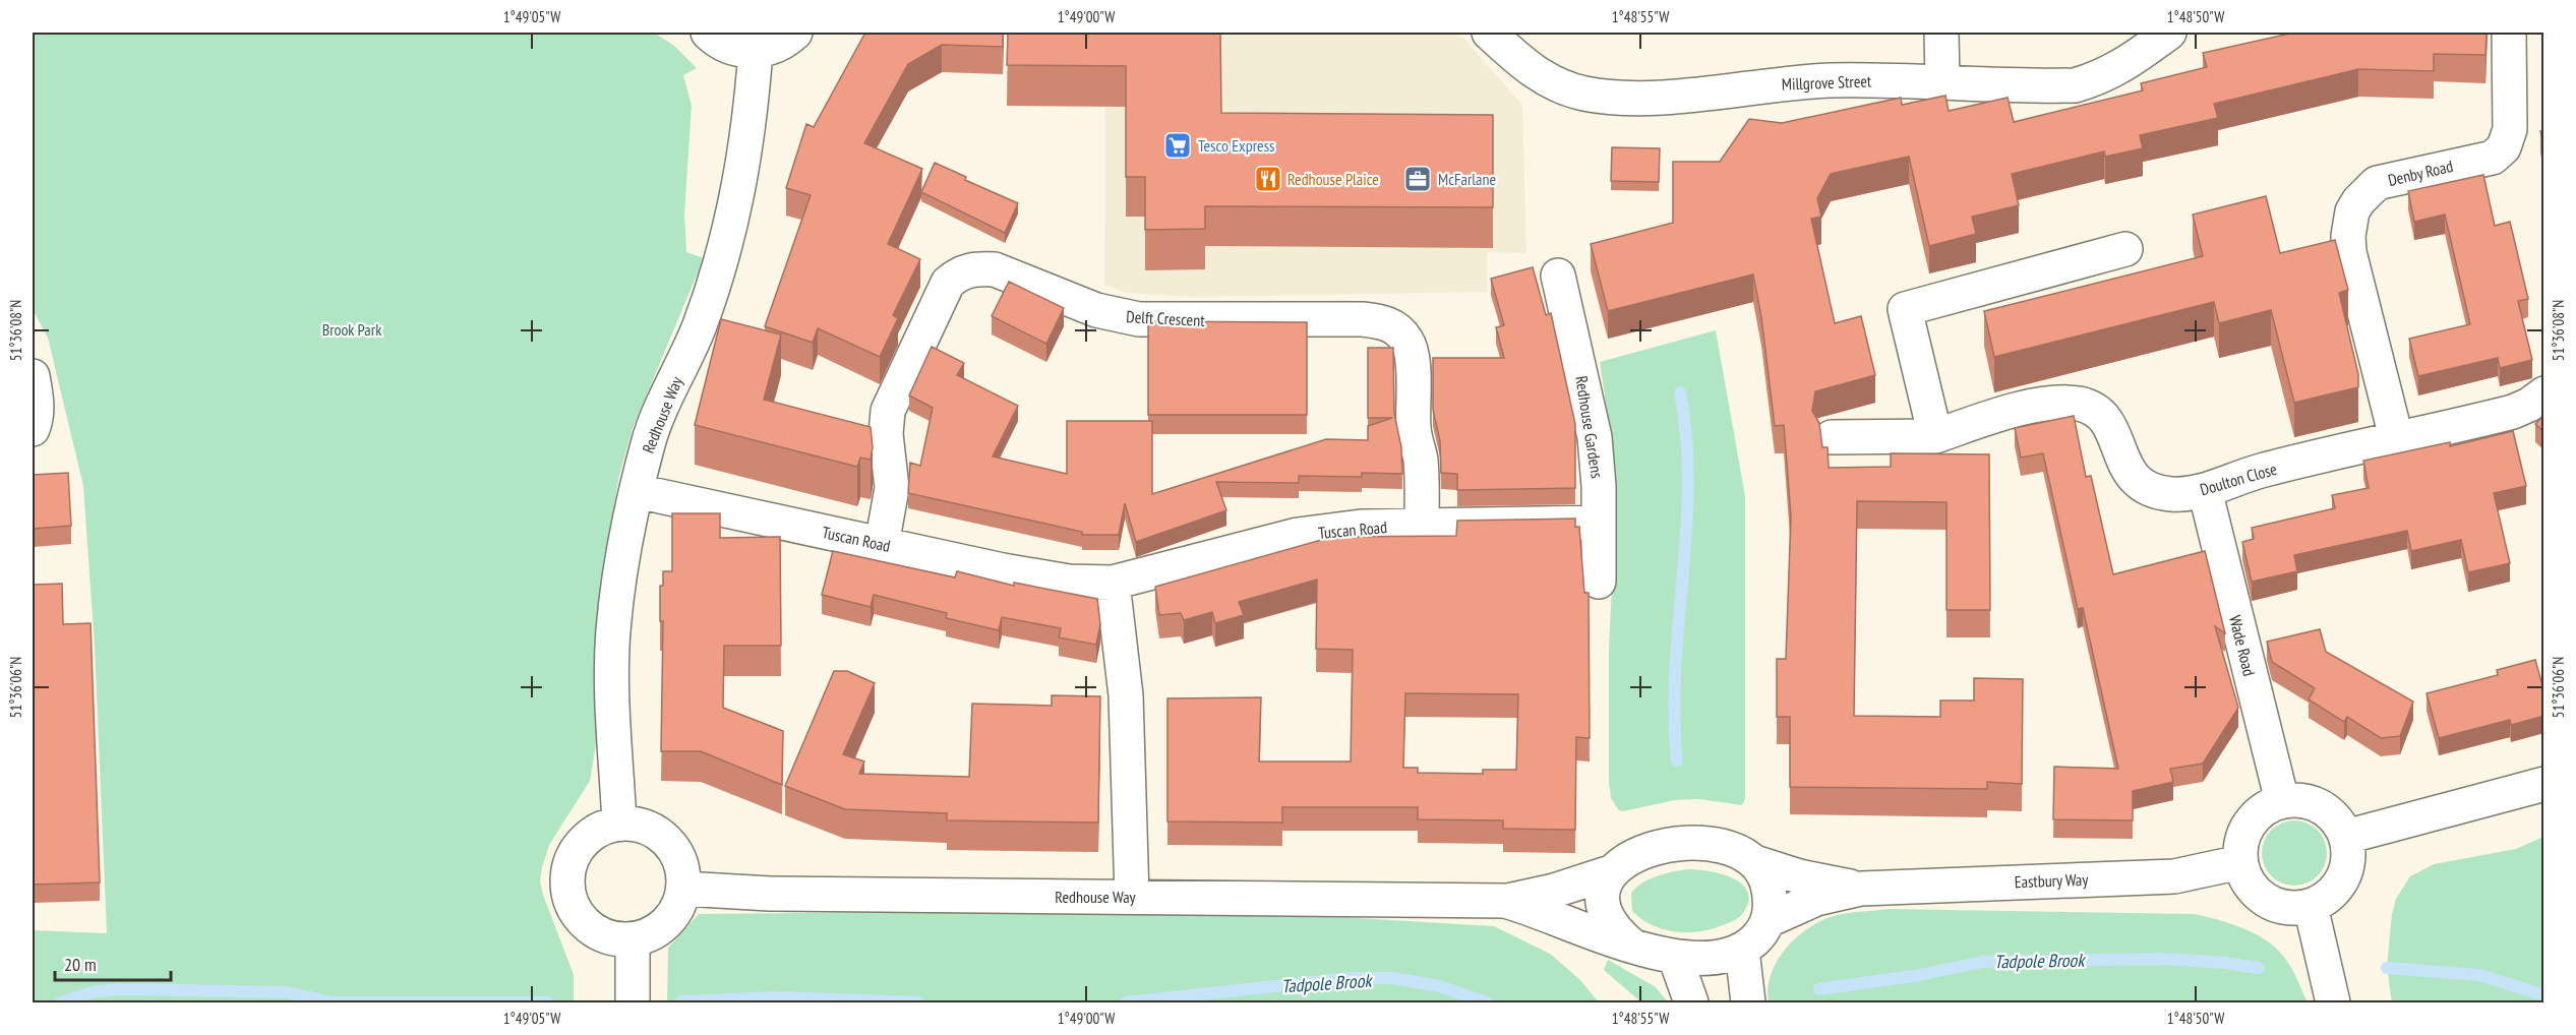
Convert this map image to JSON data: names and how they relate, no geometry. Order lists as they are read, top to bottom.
{
  "streets": {
    "street": [
      "Millgrove Street",
      "Denby Road",
      "Delft Crescent",
      "Redhouse Way",
      "Redhouse Gardens",
      "Doulton Close",
      "Tuscan Road",
      "Wade Road",
      "Eastbury Way"
    ]
  },
  "crossings": [
    ["Denby Road", "Doulton Close"],
    ["Delft Crescent", "Tuscan Road"],
    ["Redhouse Way", "Tuscan Road"],
    ["Redhouse Way", "Eastbury Way"],
    ["Redhouse Gardens", "Tuscan Road"],
    ["Doulton Close", "Wade Road"],
    ["Wade Road", "Eastbury Way"]
  ],
  "water": ["Tadpole Brook"],
  "parks": ["Brook Park"],
  "places": {
    "supermarket": ["Tesco Express"],
    "restaurant": ["Redhouse Plaice"],
    "office": ["McFarlane"]
  },
  "scale_bar": "20 m",
  "coordinates": [
    "1°49'05\"W",
    "1°49'00\"W",
    "1°48'55\"W",
    "1°48'50\"W",
    "51°36'08\"N",
    "51°36'06\"N"
  ]
}
